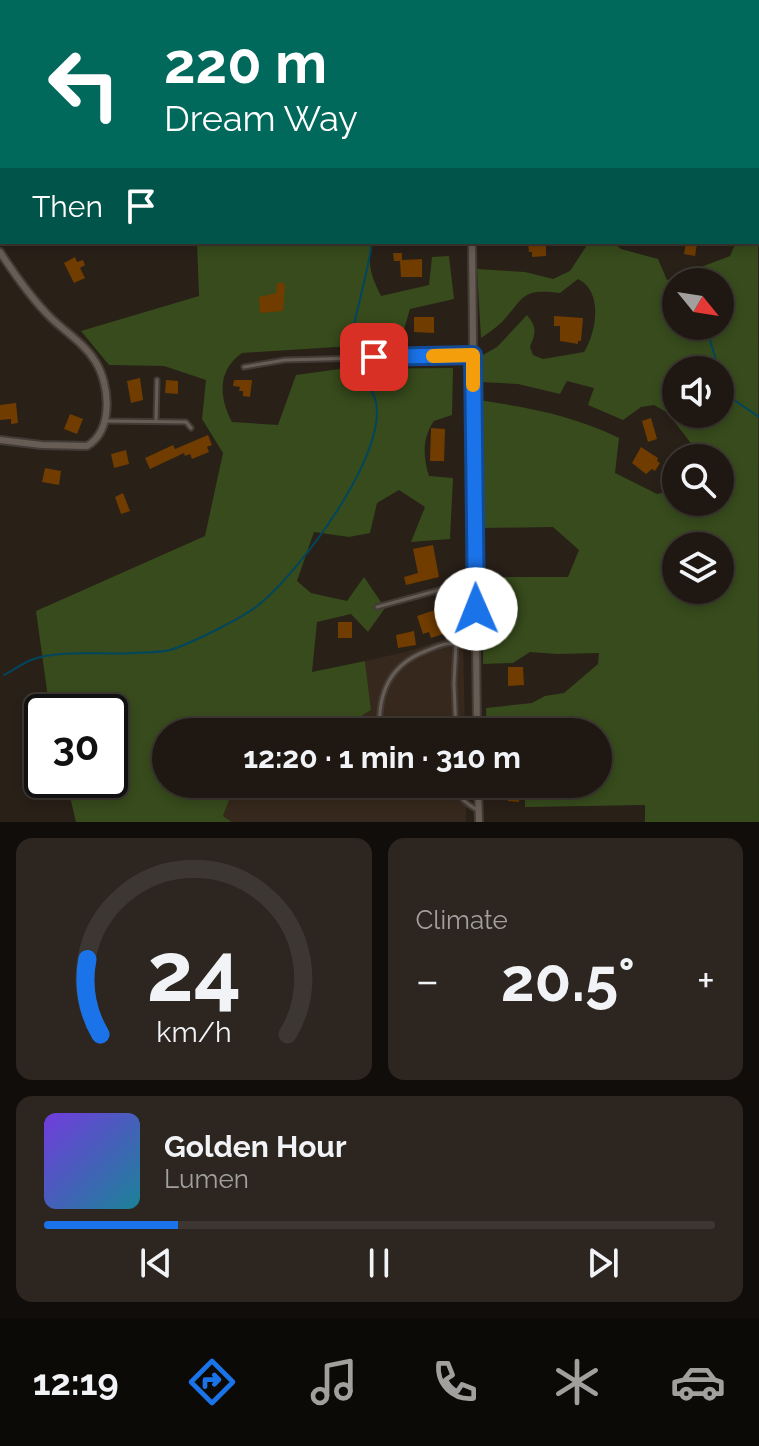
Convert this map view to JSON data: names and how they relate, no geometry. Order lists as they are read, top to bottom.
{
  "north": "bottom right",
  "page": {
    "turn": ["220 m", "Dream Way"],
    "then": "Then",
    "limit": "30",
    "trip": "12:20 · 1 min · 310 m",
    "tile": "Climate",
    "heat": ["−", "20.5°", "+"],
    "song": ["Golden Hour", "Lumen"],
    "tabs": "12:19",
    "gauge": ["24", "km/h"]
  }
}
